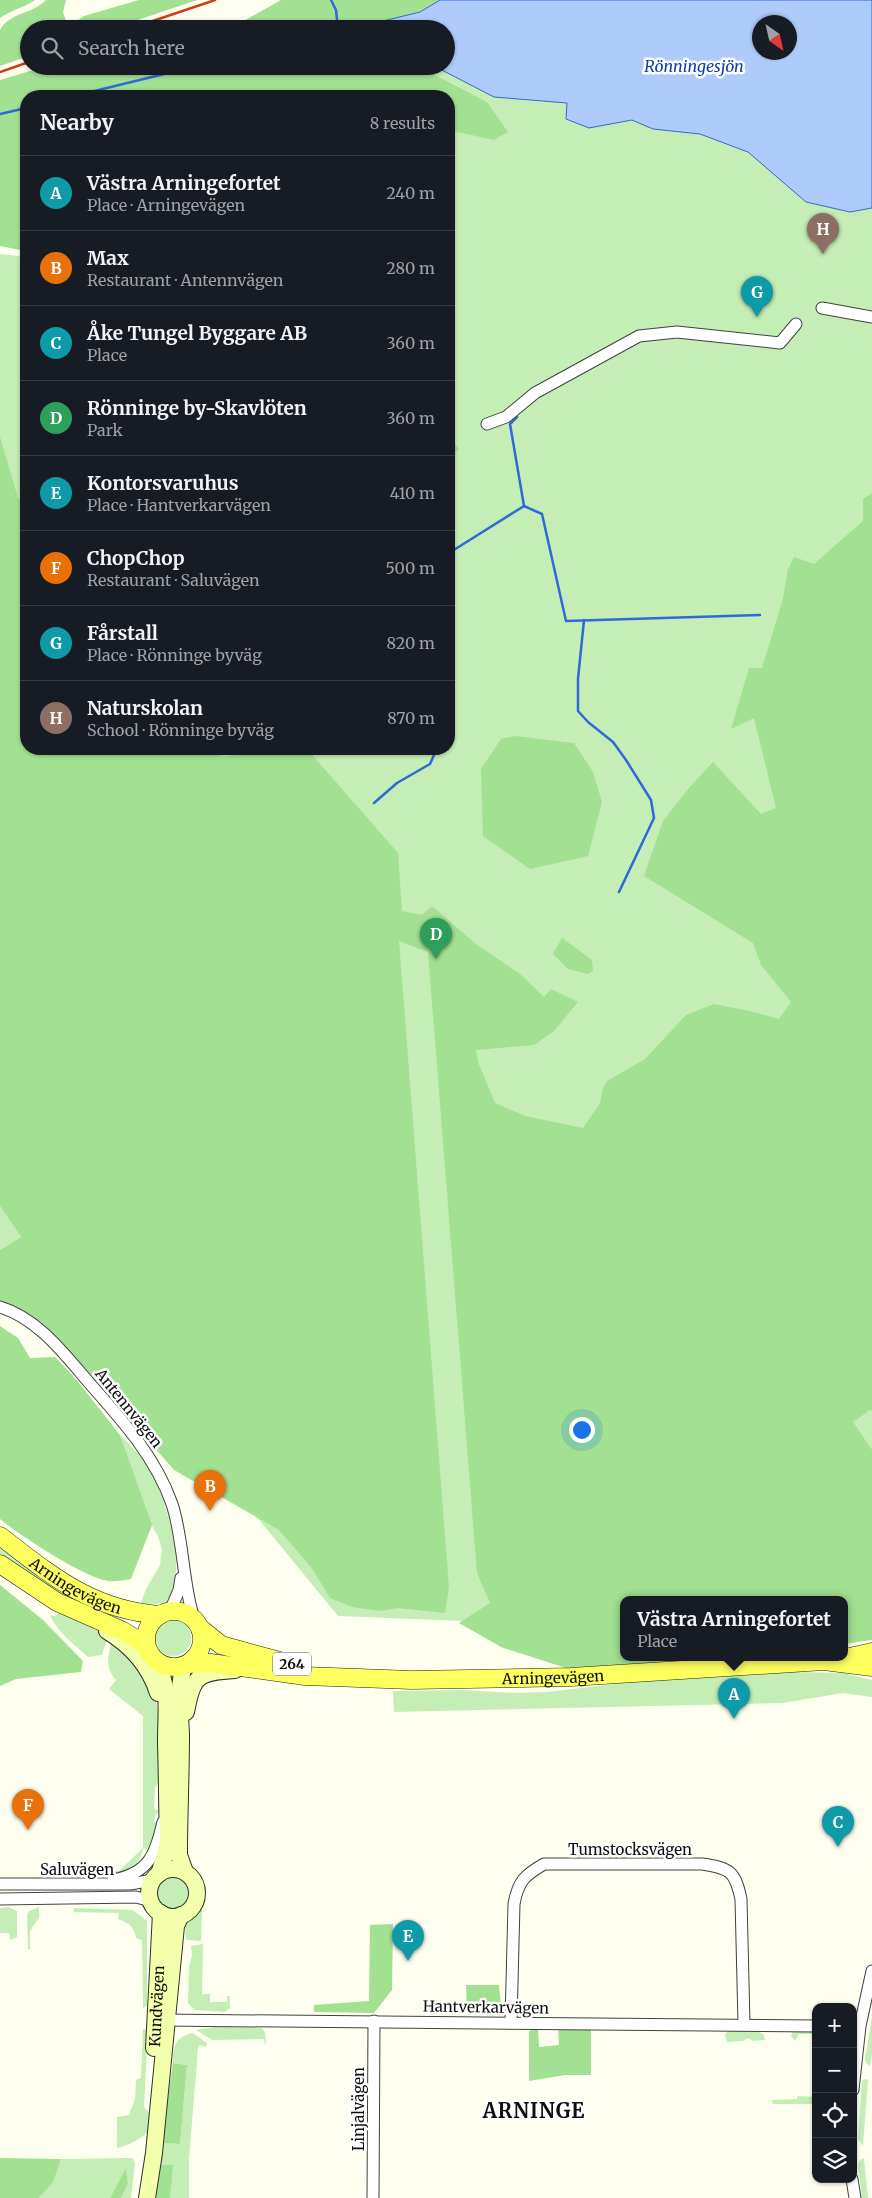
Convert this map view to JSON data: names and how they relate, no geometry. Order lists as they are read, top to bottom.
{
  "streets": {
    "main road": ["Arningevägen", "264"],
    "street": [
      "Antennvägen",
      "Tumstocksvägen",
      "Saluvägen",
      "Kundvägen",
      "Hantverkarvägen",
      "Linjalvägen"
    ]
  },
  "crossings": [
    ["Antennvägen", "Arningevägen"],
    ["Antennvägen", "264"],
    ["Arningevägen", "264"],
    ["Tumstocksvägen", "Hantverkarvägen"],
    ["Saluvägen", "Kundvägen"],
    ["Kundvägen", "Hantverkarvägen"],
    ["Hantverkarvägen", "Linjalvägen"]
  ],
  "districts": ["ARNINGE"],
  "water": ["Rönningesjön"],
  "north": "bottom right",
  "page": {
    "search": "Search here",
    "heading": ["Nearby", "8 results"],
    "list": [
      {
        "mark": "A",
        "name": "Västra Arningefortet",
        "note": "Place · Arningevägen",
        "value": "240 m"
      },
      {
        "mark": "B",
        "name": "Max",
        "note": "Restaurant · Antennvägen",
        "value": "280 m"
      },
      {
        "mark": "C",
        "name": "Åke Tungel Byggare AB",
        "note": "Place",
        "value": "360 m"
      },
      {
        "mark": "D",
        "name": "Rönninge by-Skavlöten",
        "note": "Park",
        "value": "360 m"
      },
      {
        "mark": "E",
        "name": "Kontorsvaruhus",
        "note": "Place · Hantverkarvägen",
        "value": "410 m"
      },
      {
        "mark": "F",
        "name": "ChopChop",
        "note": "Restaurant · Saluvägen",
        "value": "500 m"
      },
      {
        "mark": "G",
        "name": "Fårstall",
        "note": "Place · Rönninge byväg",
        "value": "820 m"
      },
      {
        "mark": "H",
        "name": "Naturskolan",
        "note": "School · Rönninge byväg",
        "value": "870 m"
      }
    ],
    "pins": [
      "H",
      "G",
      "D",
      "B",
      "A",
      "F",
      "C",
      "E"
    ],
    "popup": ["Västra Arningefortet", "Place"],
    "map_buttons": ["+", "−"]
  }
}
